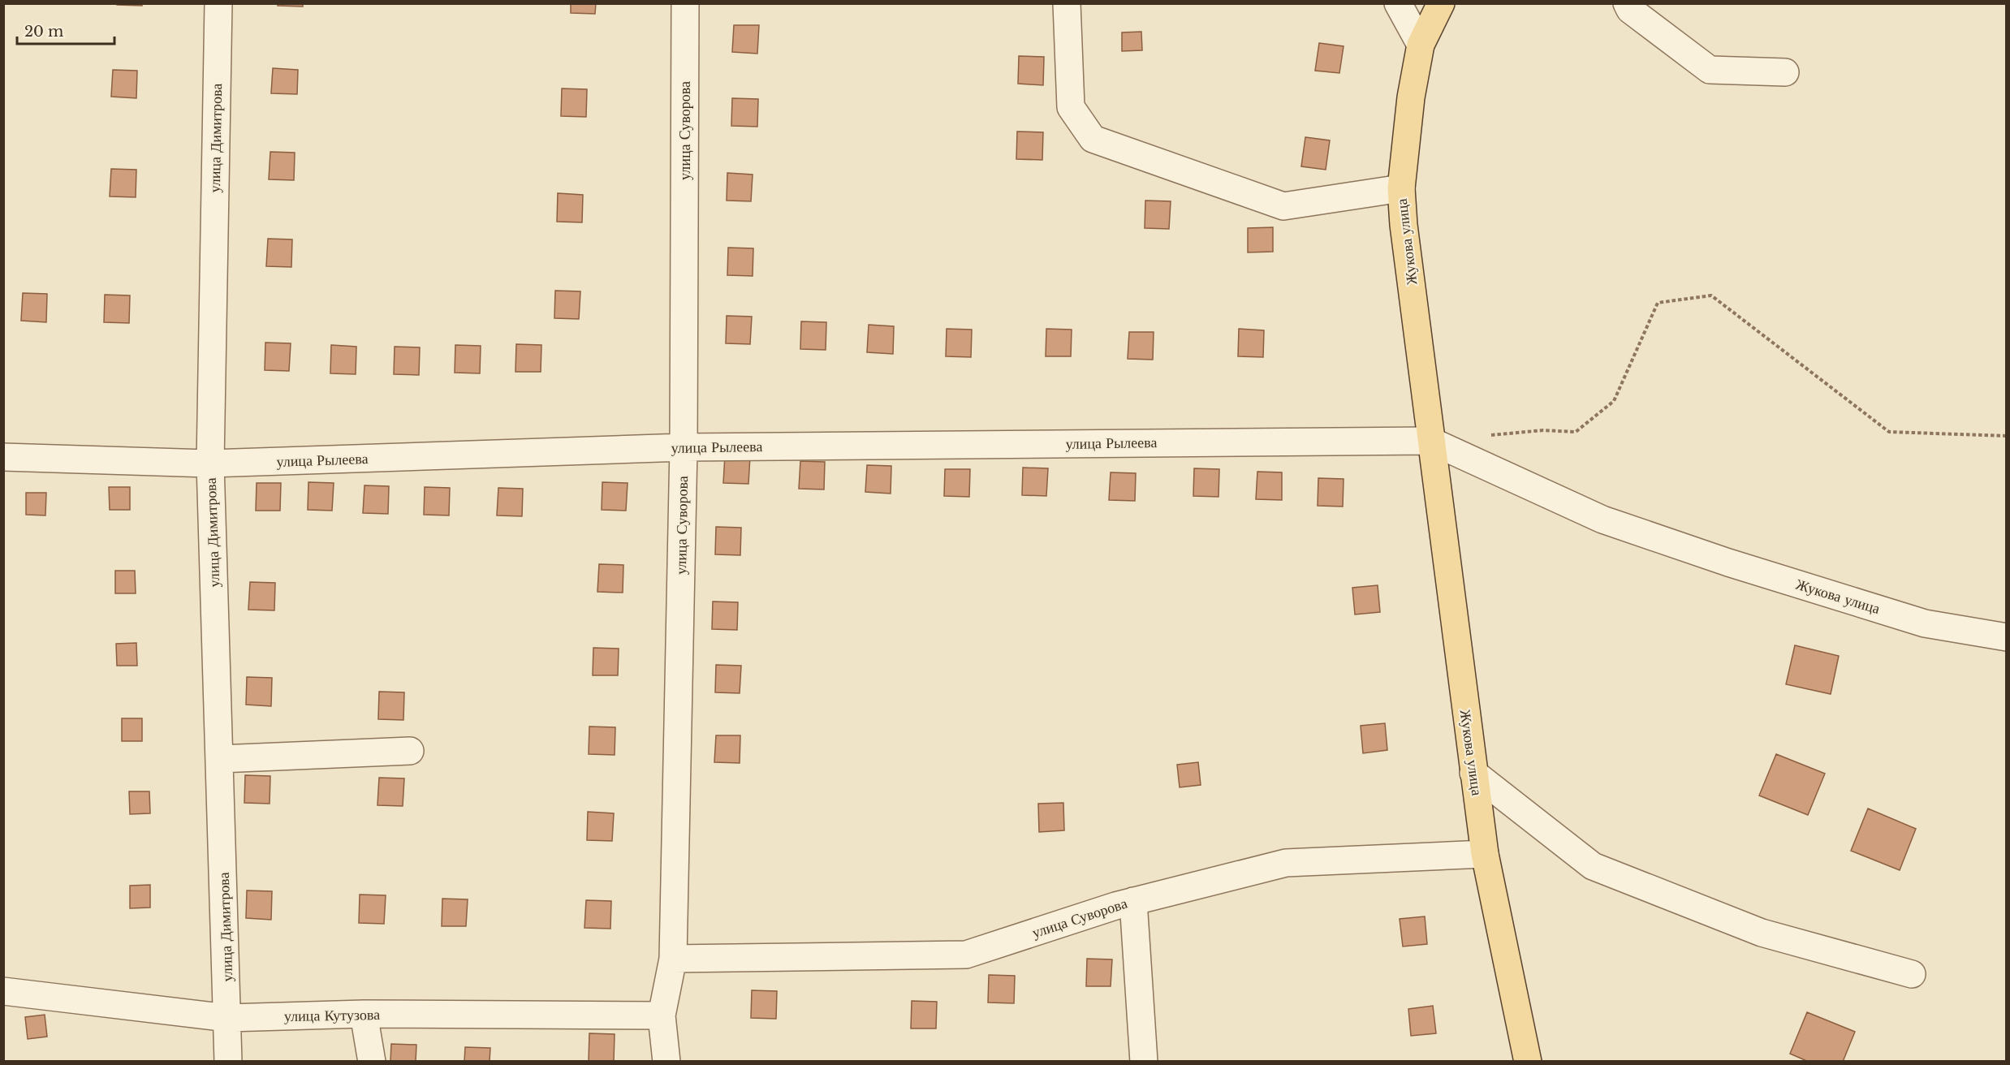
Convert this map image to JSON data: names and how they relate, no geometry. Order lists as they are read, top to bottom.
{
  "streets": {
    "main road": ["Жукова улица"],
    "street": [
      "улица Суворова",
      "улица Димитрова",
      "улица Рылеева",
      "улица Кутузова"
    ]
  },
  "crossings": [
    ["улица Суворова", "Жукова улица"],
    ["улица Суворова", "улица Рылеева"],
    ["улица Суворова", "улица Кутузова"],
    ["улица Димитрова", "улица Рылеева"],
    ["улица Димитрова", "улица Кутузова"],
    ["Жукова улица", "улица Рылеева"]
  ],
  "scale_bar": "20 m"
}
